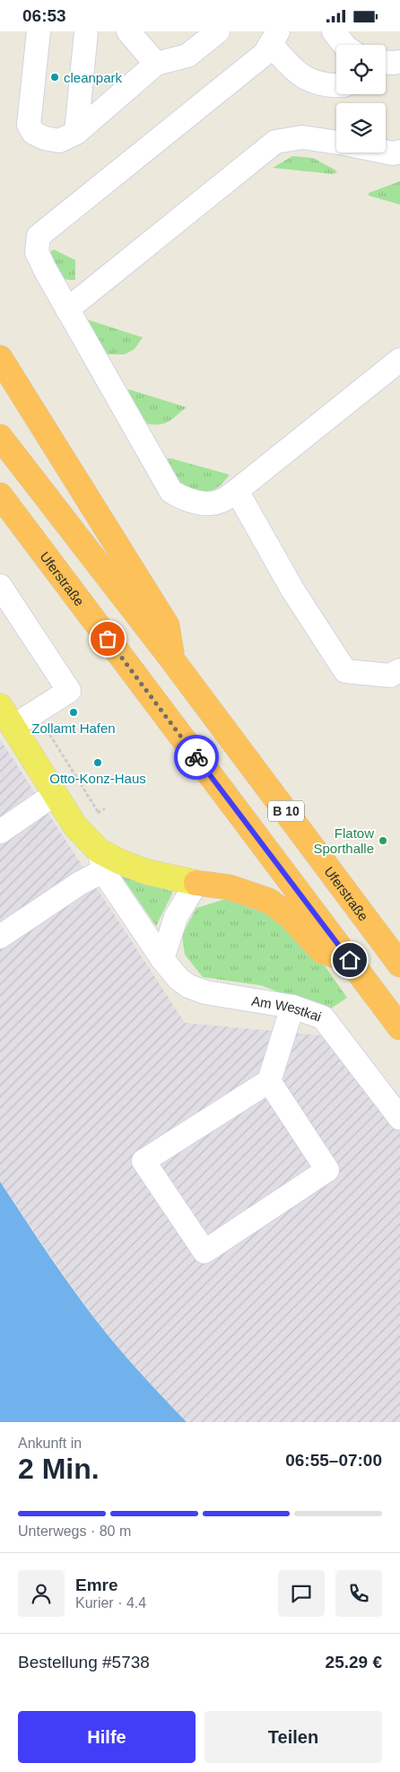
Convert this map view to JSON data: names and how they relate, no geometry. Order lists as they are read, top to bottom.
{
  "streets": {
    "highway": ["Uferstraße", "B 10"],
    "main road": ["Am Westkai"]
  },
  "crossings": [
    ["Uferstraße", "B 10"]
  ],
  "places": [
    "cleanpark",
    "Zollamt Hafen",
    "Otto-Konz-Haus",
    "Flatow Sporthalle"
  ],
  "page": {
    "status": "06:53",
    "heading": ["2 Min.", "Ankunft in", "06:55–07:00"],
    "panel": [
      "Emre",
      "Kurier · 4.4",
      "Bestellung #5738",
      "25.29 €"
    ],
    "bar": "Unterwegs · 80 m",
    "buttons": ["Hilfe", "Teilen"]
  }
}
